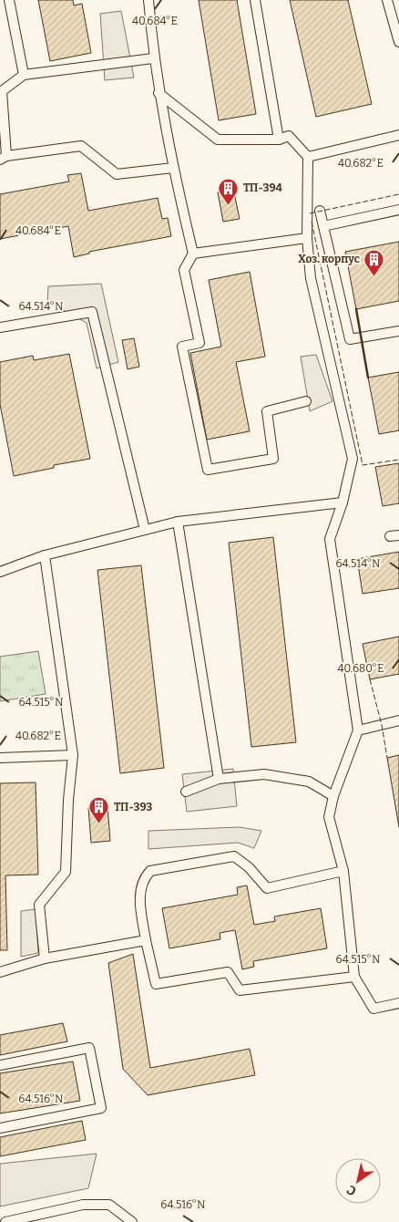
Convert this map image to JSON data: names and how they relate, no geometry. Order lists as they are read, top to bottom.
{
  "places": {
    "building": ["ТП-394", "Хоз. корпус", "ТП-393"]
  },
  "north": "bottom left",
  "coordinates": [
    "40.684°E",
    "40.682°E",
    "64.514°N",
    "40.680°E",
    "64.515°N",
    "64.516°N"
  ]
}
